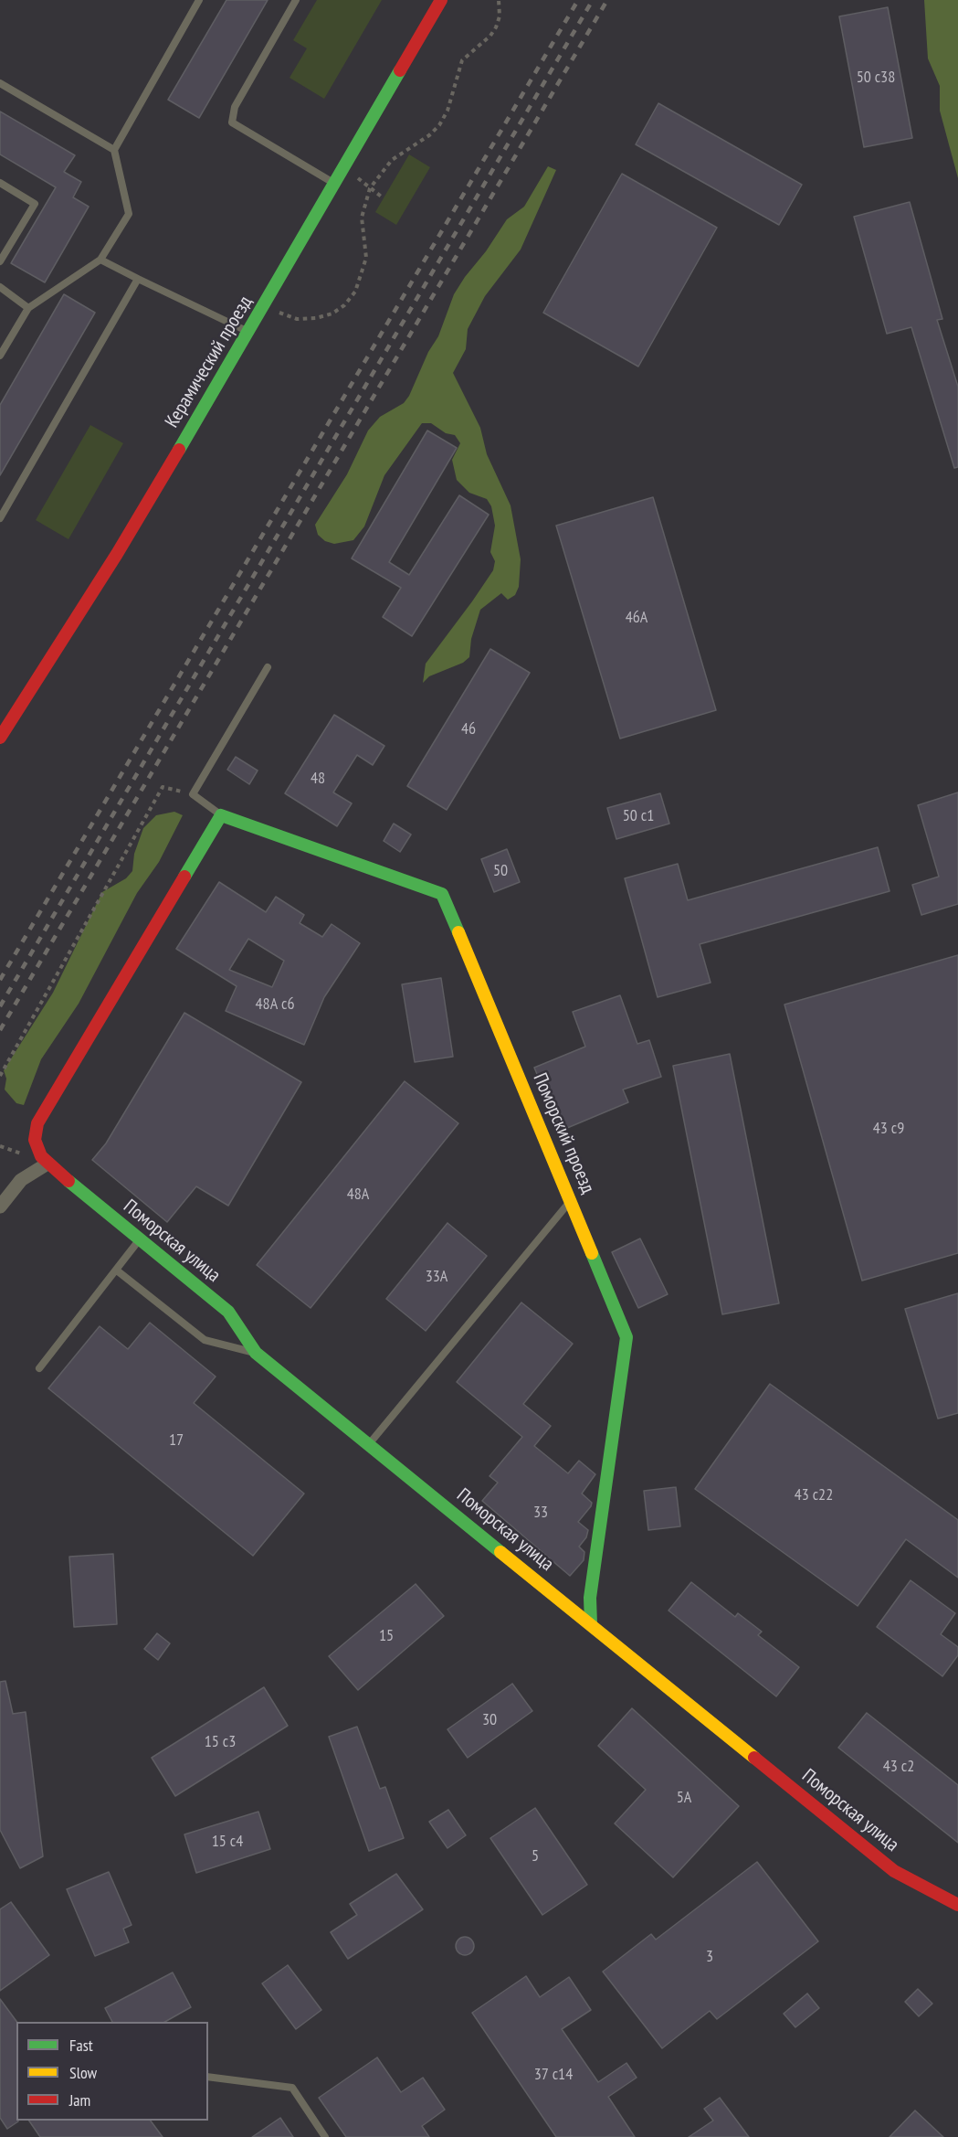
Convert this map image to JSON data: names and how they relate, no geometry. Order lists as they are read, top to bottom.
{
  "streets": {
    "street": ["Керамический проезд", "Поморский проезд", "Поморская улица"]
  },
  "crossings": [
    ["Поморский проезд", "Поморская улица"]
  ],
  "house_numbers": [
    "50 с38",
    "46А",
    "46",
    "48",
    "50 с1",
    "50",
    "48А с6",
    "43 с9",
    "48А",
    "33А",
    "17",
    "43 с22",
    "33",
    "15",
    "30",
    "15 с3",
    "43 с2",
    "5А",
    "15 с4",
    "5",
    "3",
    "37 с14"
  ],
  "legend": ["Fast", "Slow", "Jam"]
}
